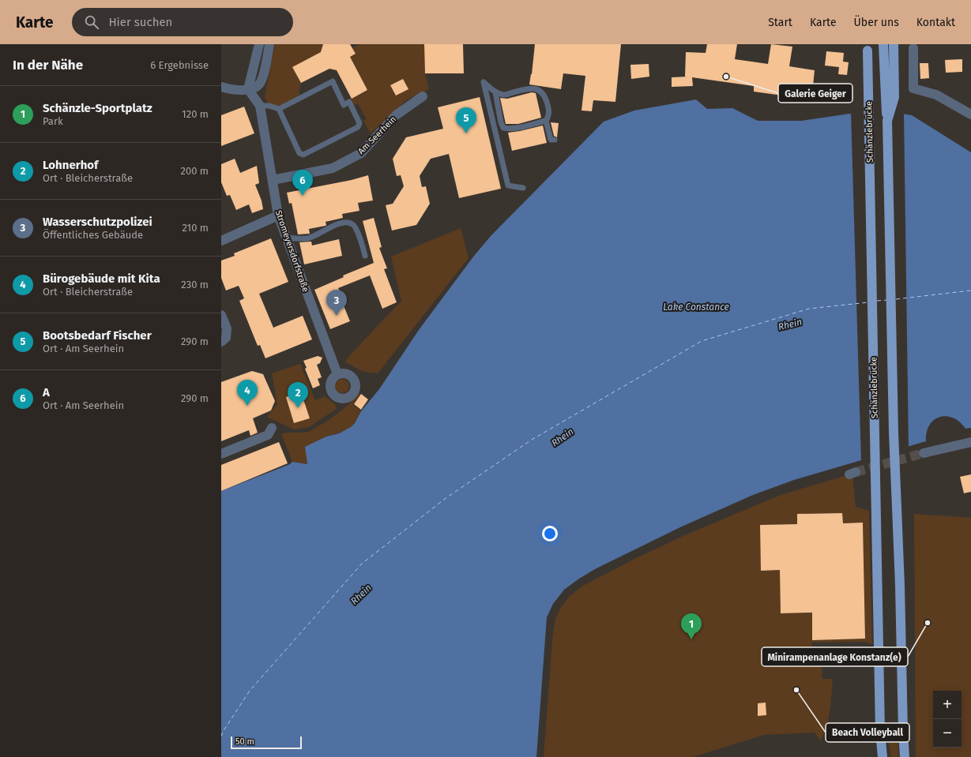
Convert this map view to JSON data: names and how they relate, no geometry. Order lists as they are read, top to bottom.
{
  "streets": {
    "main road": ["Schänzlebrücke"],
    "street": ["Am Seerhein", "Stromeyersdorfstraße"]
  },
  "crossings": [
    ["Am Seerhein", "Stromeyersdorfstraße"]
  ],
  "water": ["Lake Constance", "Rhein"],
  "places": ["Galerie Geiger", "Minirampenanlage Konstanz(e)", "Beach Volleyball"],
  "scale_bar": "50 m",
  "page": {
    "header": "Karte",
    "search": "Hier suchen",
    "nav": [
      "Start",
      "Karte",
      "Über uns",
      "Kontakt"
    ],
    "heading": ["In der Nähe", "6 Ergebnisse"],
    "list": [
      {
        "mark": "1",
        "name": "Schänzle-Sportplatz",
        "note": "Park",
        "value": "120 m"
      },
      {
        "mark": "2",
        "name": "Lohnerhof",
        "note": "Ort · Bleicherstraße",
        "value": "200 m"
      },
      {
        "mark": "3",
        "name": "Wasserschutzpolizei",
        "note": "Öffentliches Gebäude",
        "value": "210 m"
      },
      {
        "mark": "4",
        "name": "Bürogebäude mit Kita",
        "note": "Ort · Bleicherstraße",
        "value": "230 m"
      },
      {
        "mark": "5",
        "name": "Bootsbedarf Fischer",
        "note": "Ort · Am Seerhein",
        "value": "290 m"
      },
      {
        "mark": "6",
        "name": "A",
        "note": "Ort · Am Seerhein",
        "value": "290 m"
      }
    ],
    "pins": [
      "5",
      "6",
      "3",
      "4",
      "2",
      "1"
    ],
    "map_buttons": ["+", "−"],
    "scale": "50 m"
  }
}
